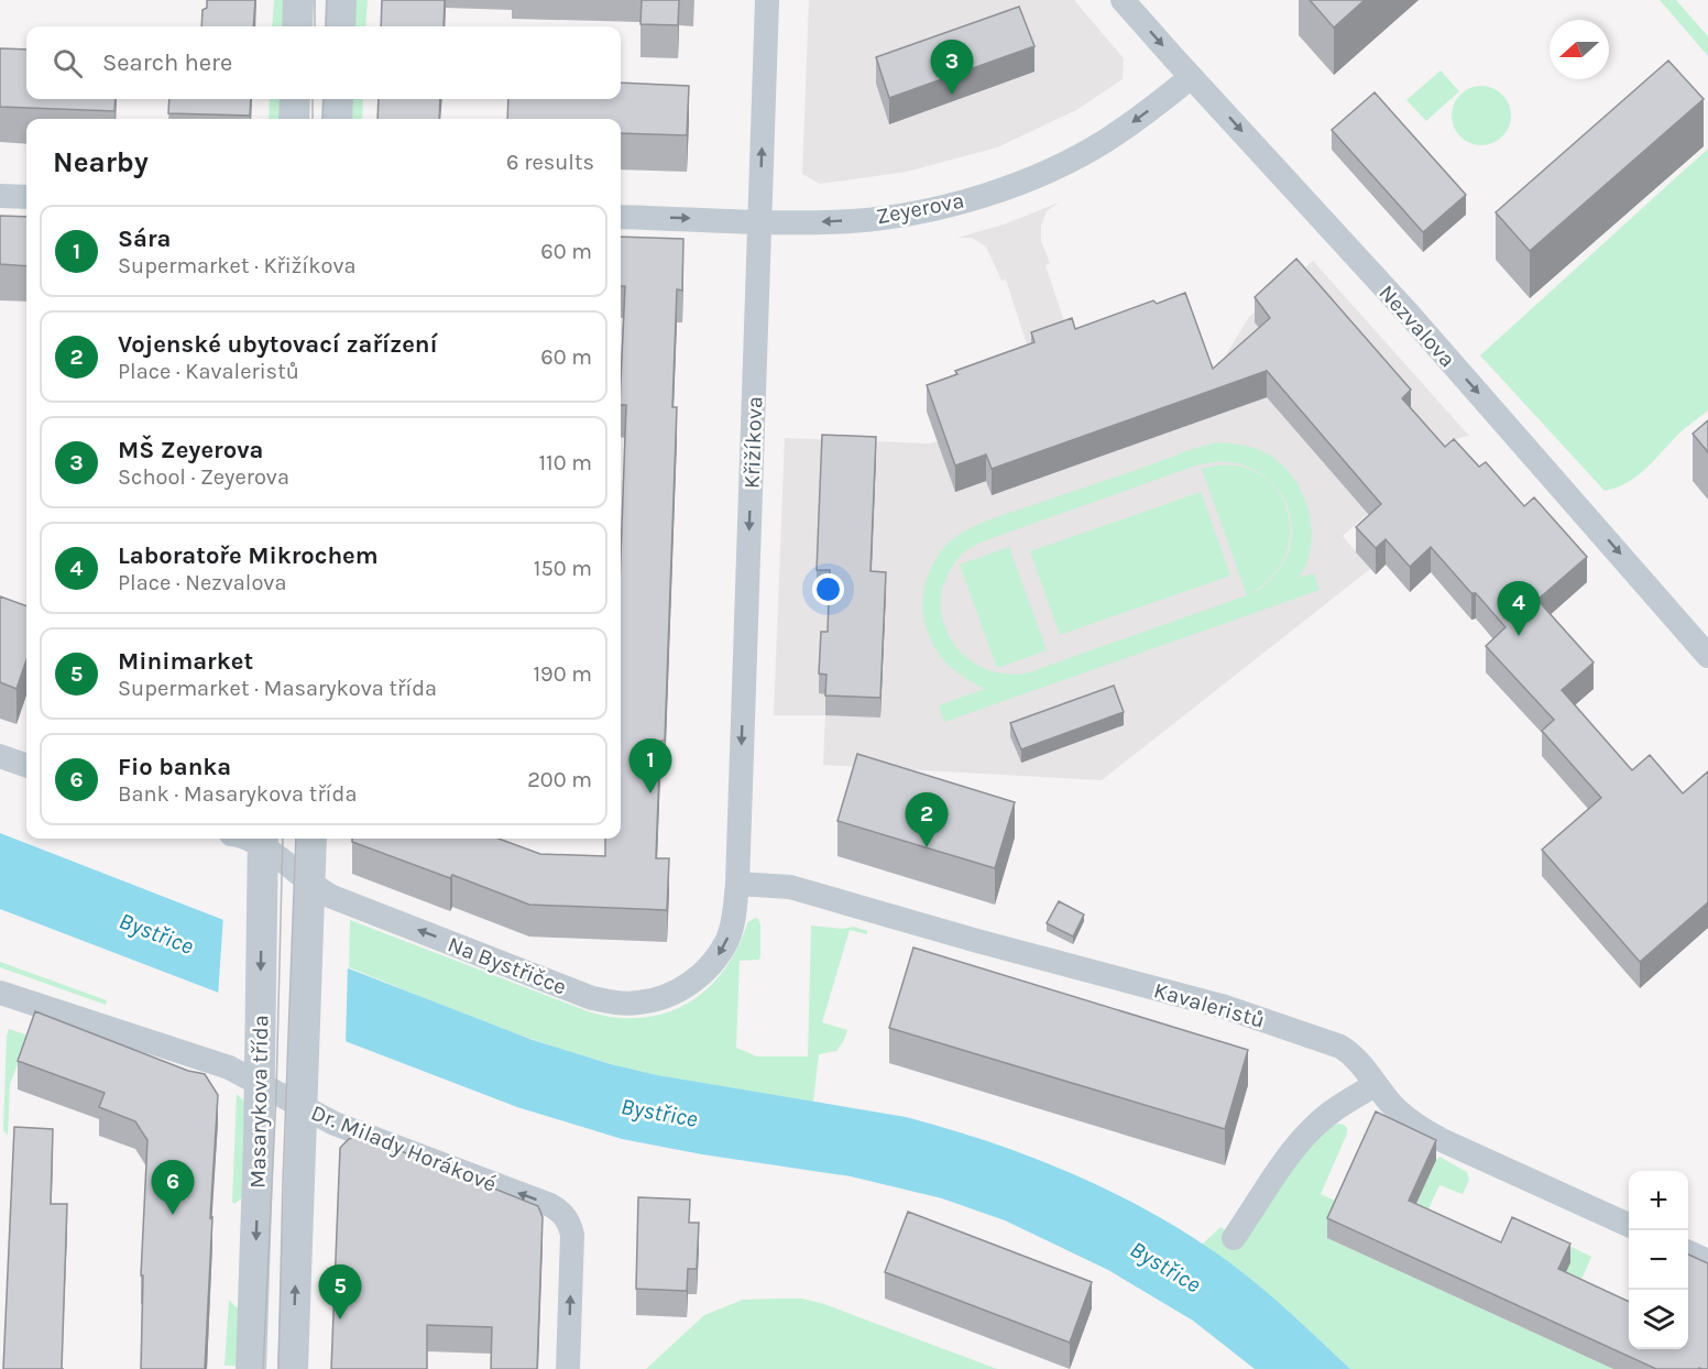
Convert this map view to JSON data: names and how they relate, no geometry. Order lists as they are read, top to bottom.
{
  "streets": {
    "street": [
      "Zeyerova",
      "Nezvalova",
      "Křižíkova",
      "Na Bystřičce",
      "Kavaleristů",
      "Masarykova třída",
      "Dr. Milady Horákové"
    ]
  },
  "crossings": [
    ["Zeyerova", "Nezvalova"],
    ["Zeyerova", "Křižíkova"],
    ["Křižíkova", "Na Bystřičce"],
    ["Křižíkova", "Kavaleristů"],
    ["Na Bystřičce", "Kavaleristů"],
    ["Na Bystřičce", "Masarykova třída"],
    ["Masarykova třída", "Dr. Milady Horákové"]
  ],
  "one_way": ["Nezvalova", "Na Bystřičce", "Dr. Milady Horákové"],
  "water": ["Bystřice"],
  "north": "left",
  "page": {
    "search": "Search here",
    "pins": [
      "3",
      "4",
      "1",
      "2",
      "6",
      "5"
    ],
    "heading": ["Nearby", "6 results"],
    "list": [
      {
        "mark": "1",
        "name": "Sára",
        "note": "Supermarket · Křižíkova",
        "value": "60 m"
      },
      {
        "mark": "2",
        "name": "Vojenské ubytovací zařízení",
        "note": "Place · Kavaleristů",
        "value": "60 m"
      },
      {
        "mark": "3",
        "name": "MŠ Zeyerova",
        "note": "School · Zeyerova",
        "value": "110 m"
      },
      {
        "mark": "4",
        "name": "Laboratoře Mikrochem",
        "note": "Place · Nezvalova",
        "value": "150 m"
      },
      {
        "mark": "5",
        "name": "Minimarket",
        "note": "Supermarket · Masarykova třída",
        "value": "190 m"
      },
      {
        "mark": "6",
        "name": "Fio banka",
        "note": "Bank · Masarykova třída",
        "value": "200 m"
      }
    ],
    "map_buttons": ["+", "−"]
  }
}
